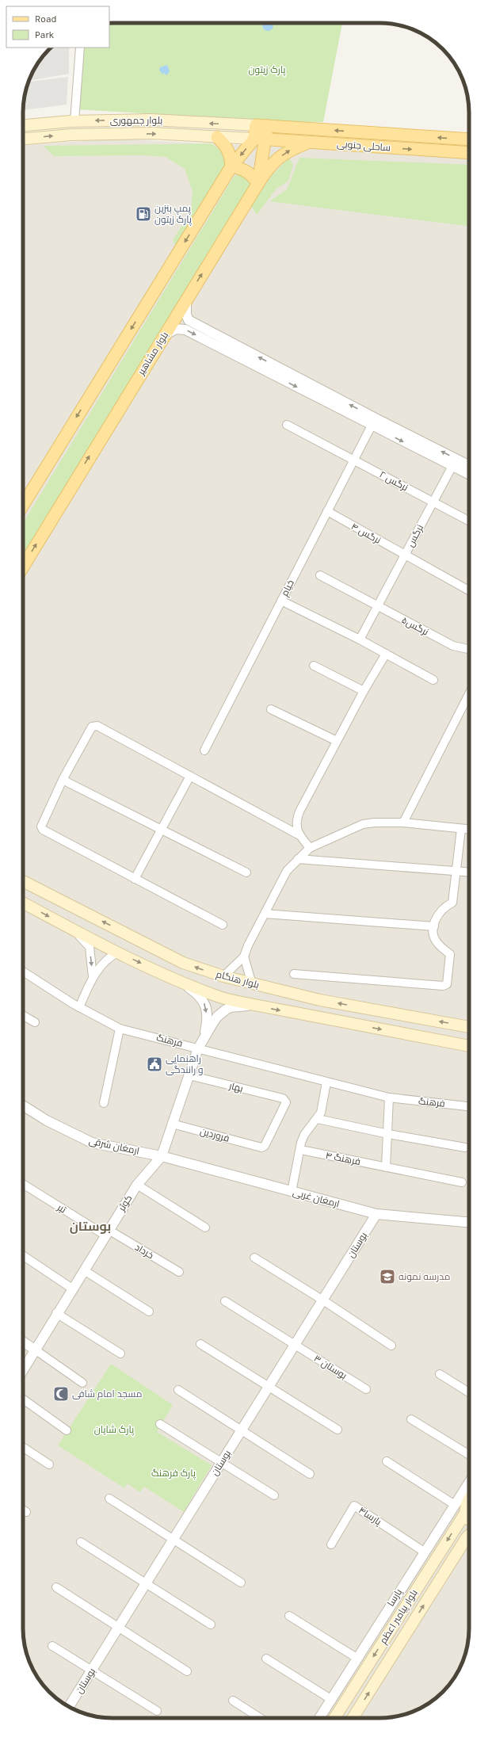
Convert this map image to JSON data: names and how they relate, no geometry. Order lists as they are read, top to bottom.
{
  "streets": {
    "main road": [
      "بلوار جمهوری",
      "ساحلی جنوبی",
      "بلوار مشاهیر",
      "بلوار هنگام",
      "بلوار پیامبر اعظم"
    ],
    "street": [
      "نرگس ۲",
      "نرگس ۴",
      "نرگس",
      "خیام",
      "نرگس۵",
      "فرهنگ",
      "بهار",
      "فروردین",
      "ارمغان شرقی",
      "فرهنگ ۴",
      "ارمغان غربی",
      "کوثر",
      "تیر",
      "بوستان",
      "خرداد",
      "بوستان ۳",
      "پارسا۴",
      "پارسا"
    ]
  },
  "crossings": [
    ["بلوار جمهوری", "ساحلی جنوبی"],
    ["بلوار جمهوری", "بلوار مشاهیر"],
    ["ساحلی جنوبی", "بلوار مشاهیر"],
    ["نرگس ۲", "نرگس"],
    ["نرگس ۲", "خیام"],
    ["نرگس ۴", "نرگس"],
    ["نرگس ۴", "خیام"],
    ["نرگس", "نرگس۵"],
    ["فرهنگ", "کوثر"],
    ["بهار", "فروردین"],
    ["بهار", "کوثر"],
    ["فروردین", "کوثر"],
    ["ارمغان شرقی", "ارمغان غربی"],
    ["ارمغان شرقی", "کوثر"],
    ["ارمغان غربی", "کوثر"],
    ["ارمغان غربی", "بوستان"],
    ["کوثر", "تیر"],
    ["کوثر", "خرداد"],
    ["تیر", "خرداد"],
    ["بوستان", "بوستان ۳"],
    ["پارسا۴", "پارسا"]
  ],
  "districts": ["بوستان"],
  "parks": ["پارک زیتون", "پارک شایان", "پارک فرهنگ"],
  "places": {
    "fuel station": ["پمپ بنزین پارک زیتون"],
    "public building": ["راهنمایی و رانندگی"],
    "school or university": ["مدرسه نمونه"],
    "mosque": ["مسجد امام شافی"]
  },
  "legend": ["Road", "Park"]
}
